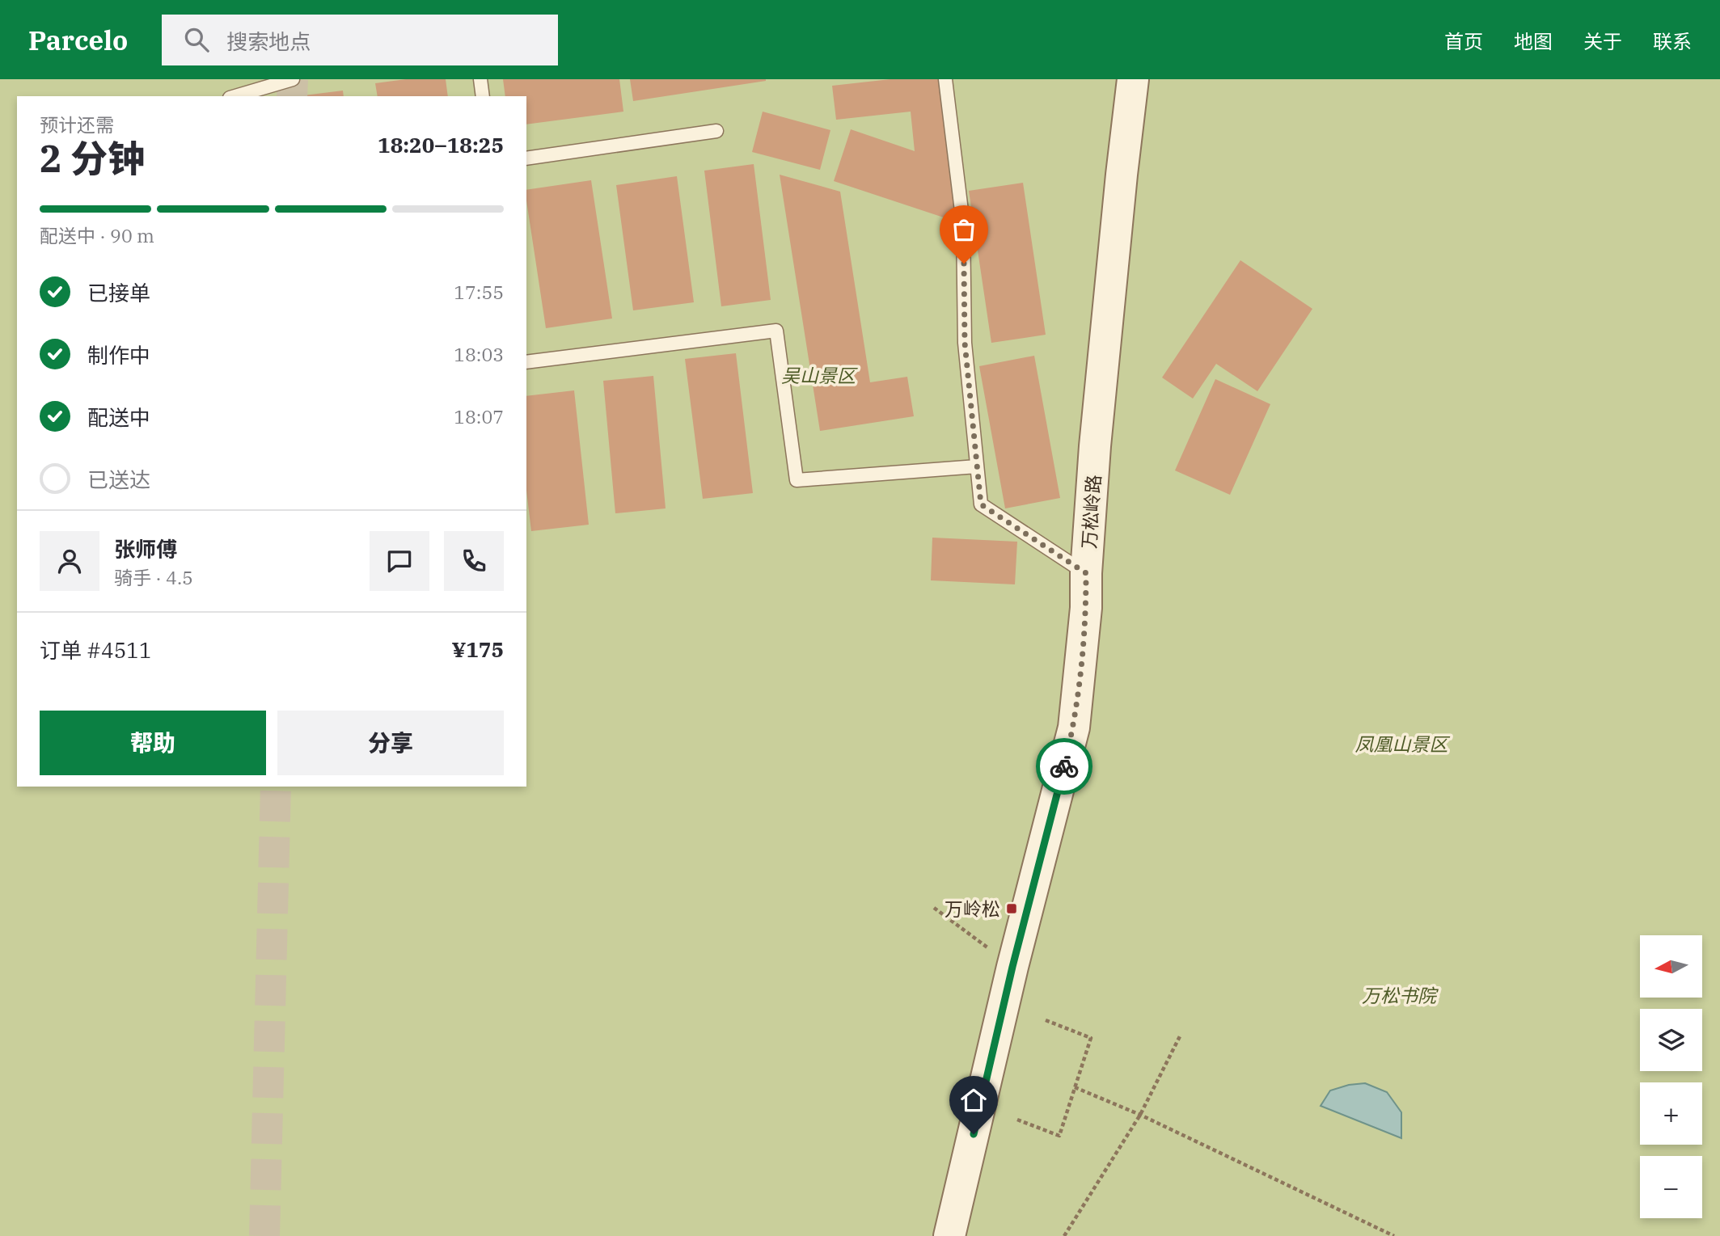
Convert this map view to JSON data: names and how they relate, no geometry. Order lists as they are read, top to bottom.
{
  "streets": {
    "street": ["万松岭路"]
  },
  "parks": ["吴山景区", "凤凰山景区", "万松书院"],
  "places": {
    "transit": ["万岭松"]
  },
  "north": "left",
  "page": {
    "header": "Parcelo",
    "search": "搜索地点",
    "nav": [
      "首页",
      "地图",
      "关于",
      "联系"
    ],
    "heading": ["2 分钟", "预计还需", "18:20–18:25"],
    "panel": [
      "张师傅",
      "骑手 · 4.5",
      "订单 #4511",
      "¥175"
    ],
    "bar": "配送中 · 90 m",
    "list": [
      ["已接单", "17:55"],
      ["制作中", "18:03"],
      ["配送中", "18:07"],
      "已送达"
    ],
    "buttons": ["帮助", "分享"],
    "map_buttons": ["+", "−"]
  }
}
